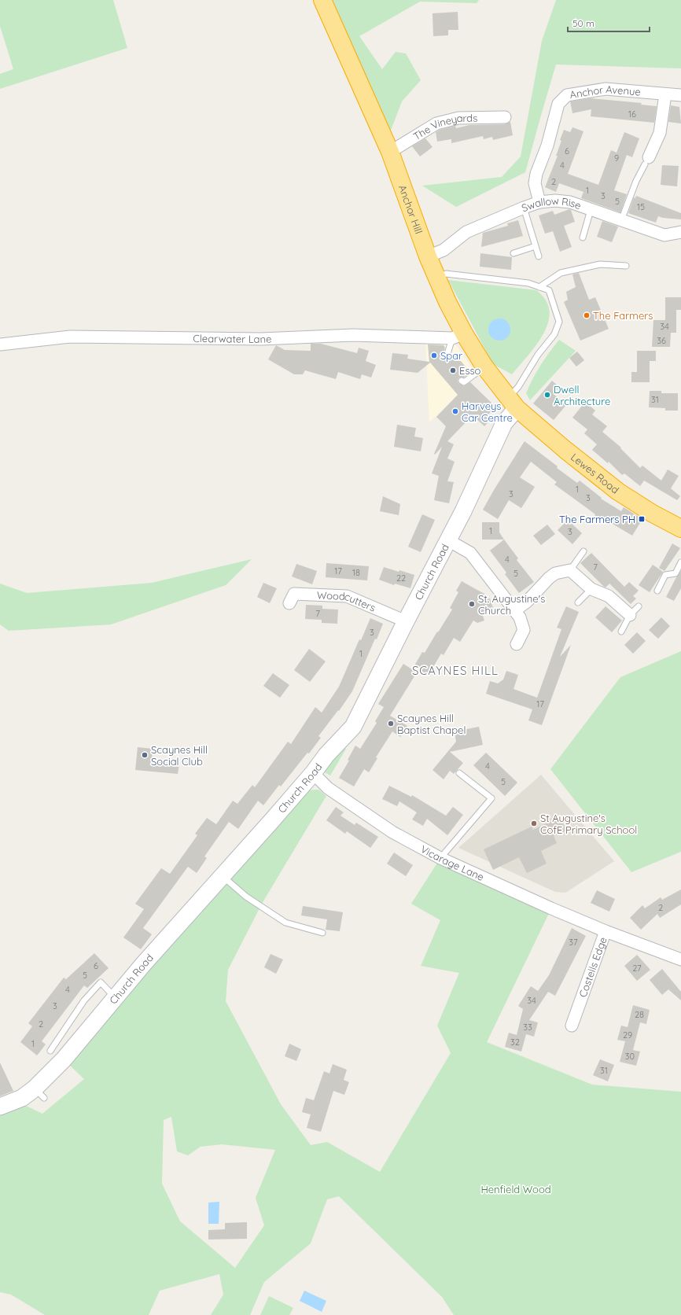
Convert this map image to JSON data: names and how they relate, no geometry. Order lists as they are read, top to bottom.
{
  "streets": {
    "highway": ["Anchor Hill", "Lewes Road"],
    "street": [
      "Anchor Avenue",
      "The Vineyards",
      "Swallow Rise",
      "Clearwater Lane",
      "Church Road",
      "Woodcutters",
      "Vicarage Lane",
      "Costells Edge"
    ]
  },
  "crossings": [
    ["Anchor Avenue", "Swallow Rise"],
    ["The Vineyards", "Anchor Hill"],
    ["Anchor Hill", "Swallow Rise"],
    ["Anchor Hill", "Clearwater Lane"],
    ["Anchor Hill", "Lewes Road"],
    ["Anchor Hill", "Church Road"],
    ["Lewes Road", "Church Road"],
    ["Church Road", "Woodcutters"],
    ["Church Road", "Vicarage Lane"],
    ["Vicarage Lane", "Costells Edge"]
  ],
  "districts": ["SCAYNES HILL"],
  "parks": ["Henfield Wood"],
  "places": {
    "other": [
      "The Farmers",
      "Spar",
      "Esso",
      "Dwell Architecture",
      "Harveys Car Centre",
      "St. Augustine's Church",
      "Scaynes Hill Baptist Chapel",
      "Scaynes Hill Social Club",
      "St Augustine's CofE Primary School"
    ],
    "transit": ["The Farmers PH"]
  },
  "house_numbers": [
    "16",
    "6",
    "9",
    "4",
    "2",
    "1",
    "3",
    "5",
    "15",
    "34",
    "36",
    "31",
    "1",
    "3",
    "3",
    "1",
    "3",
    "4",
    "7",
    "17",
    "18",
    "5",
    "22",
    "7",
    "3",
    "1",
    "17",
    "4",
    "5",
    "2",
    "37",
    "6",
    "27",
    "5",
    "4",
    "34",
    "3",
    "28",
    "2",
    "33",
    "29",
    "32",
    "1",
    "30",
    "31"
  ],
  "scale_bar": "50 m"
}
